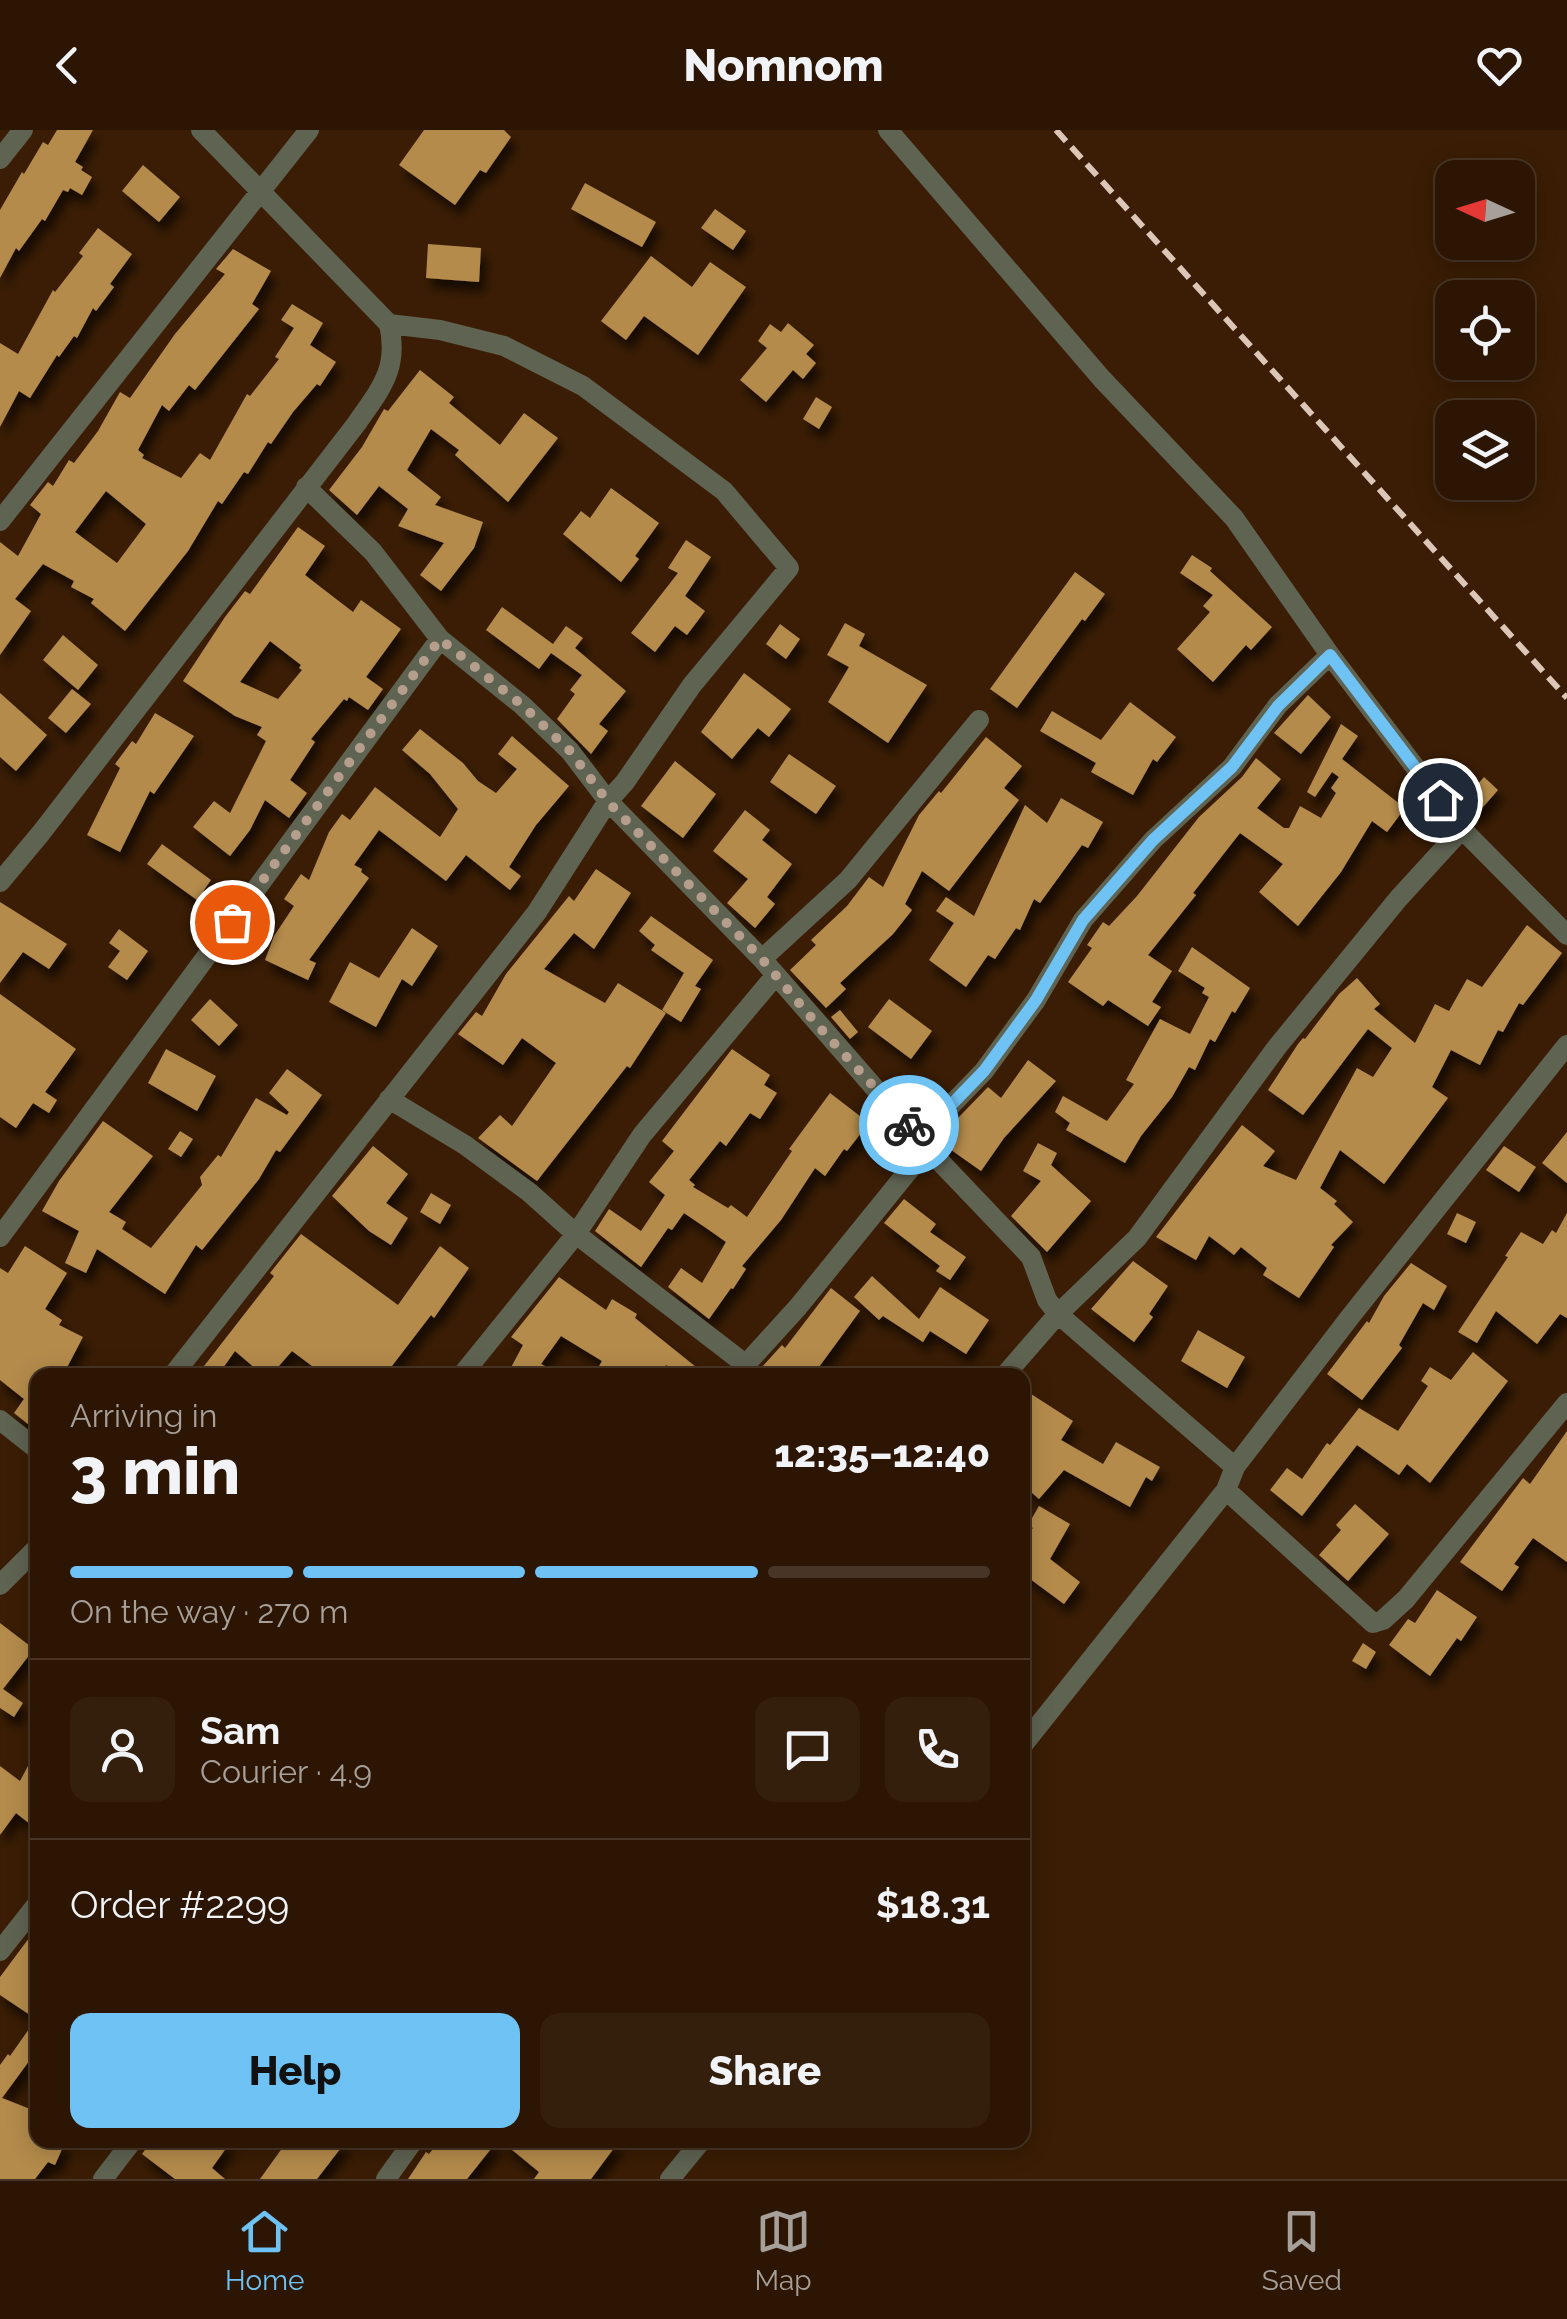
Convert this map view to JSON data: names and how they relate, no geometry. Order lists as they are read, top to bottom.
{
  "north": "left",
  "page": {
    "header": "Nomnom",
    "heading": ["3 min", "Arriving in", "12:35–12:40"],
    "panel": [
      "Sam",
      "Courier · 4.9",
      "Order #2299",
      "$18.31"
    ],
    "bar": "On the way · 270 m",
    "buttons": ["Help", "Share"],
    "tabs": ["Home", "Map", "Saved"]
  }
}
